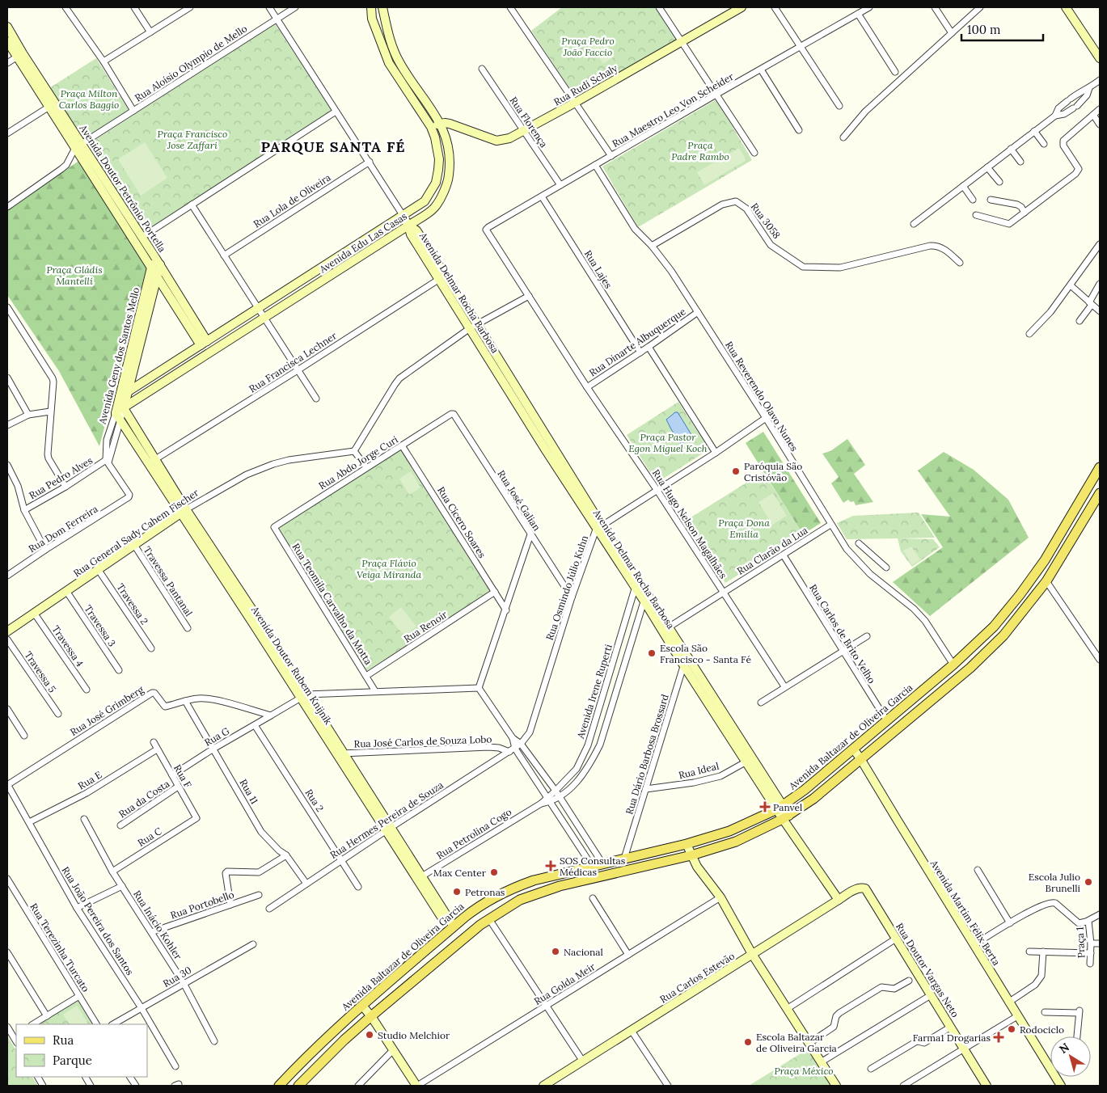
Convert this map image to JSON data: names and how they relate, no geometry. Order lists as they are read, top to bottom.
{
  "streets": {
    "main road": ["Avenida Baltazar de Oliveira Garcia"],
    "street": [
      "Rua Aloísio Olympio de Mello",
      "Rua Rudi Schaly",
      "Rua Maestro Leo Von Scheider",
      "Rua Florença",
      "Avenida Doutor Petrônio Portella",
      "Rua Lola de Oliveira",
      "Rua 3058",
      "Avenida Edu Las Casas",
      "Rua Lajes",
      "Avenida Delmar Rocha Barbosa",
      "Rua Dinarte Albuquerque",
      "Avenida Geny dos Santos Mello",
      "Rua Francisca Lechner",
      "Rua Reverendo Olavo Nunes",
      "Rua Abdo Jorge Curi",
      "Rua Pedro Alves",
      "Rua José Galian",
      "Rua Cícero Soares",
      "Rua Hugo Nelson Magalhães",
      "Rua Dom Ferreira",
      "Rua General Sady Cahem Fischer",
      "Rua Clarão da Lua",
      "Travessa Pantanal",
      "Rua Osmindo Júlio Kuhn",
      "Travessa 2",
      "Rua Teomila Carvalho da Motta",
      "Travessa 3",
      "Rua Renoir",
      "Rua Carlos de Brito Velho",
      "Travessa 4",
      "Avenida Doutor Rubem Knijnik",
      "Travessa 5",
      "Avenida Irene Ruperti",
      "Rua José Grimberg",
      "Rua G",
      "Rua José Carlos de Souza Lobo",
      "Rua Dário Barbosa Brossard",
      "Rua Ideal",
      "Rua F",
      "Rua E",
      "Rua 11",
      "Rua da Costa",
      "Rua 2",
      "Rua Hermes Pereira de Souza",
      "Rua Petrolina Cogo",
      "Rua C",
      "Rua Portobello",
      "Avenida Martim Félix Berta",
      "Rua João Pereira dos Santos",
      "Rua Inácio Kohler",
      "Praça 1",
      "Rua Terezinha Turcato",
      "Rua Doutor Vargas Neto",
      "Rua 30",
      "Rua Carlos Estevão",
      "Rua Golda Meir"
    ]
  },
  "crossings": [
    ["Rua Aloísio Olympio de Mello", "Avenida Doutor Petrônio Portella"],
    ["Rua Rudi Schaly", "Rua Florença"],
    ["Rua Rudi Schaly", "Avenida Edu Las Casas"],
    ["Rua Maestro Leo Von Scheider", "Rua Florença"],
    ["Rua Maestro Leo Von Scheider", "Rua Lajes"],
    ["Rua Maestro Leo Von Scheider", "Rua Reverendo Olavo Nunes"],
    ["Rua Maestro Leo Von Scheider", "Rua Hugo Nelson Magalhães"],
    ["Avenida Doutor Petrônio Portella", "Avenida Edu Las Casas"],
    ["Avenida Doutor Petrônio Portella", "Avenida Geny dos Santos Mello"],
    ["Rua 3058", "Rua Reverendo Olavo Nunes"],
    ["Avenida Edu Las Casas", "Avenida Delmar Rocha Barbosa"],
    ["Avenida Edu Las Casas", "Avenida Geny dos Santos Mello"],
    ["Avenida Edu Las Casas", "Avenida Doutor Rubem Knijnik"],
    ["Rua Lajes", "Rua Dinarte Albuquerque"],
    ["Avenida Delmar Rocha Barbosa", "Rua Francisca Lechner"],
    ["Avenida Delmar Rocha Barbosa", "Rua Clarão da Lua"],
    ["Avenida Delmar Rocha Barbosa", "Rua Osmindo Júlio Kuhn"],
    ["Avenida Delmar Rocha Barbosa", "Avenida Irene Ruperti"],
    ["Avenida Delmar Rocha Barbosa", "Avenida Baltazar de Oliveira Garcia"],
    ["Avenida Delmar Rocha Barbosa", "Rua Dário Barbosa Brossard"],
    ["Avenida Delmar Rocha Barbosa", "Rua Ideal"],
    ["Avenida Delmar Rocha Barbosa", "Rua Carlos Estevão"],
    ["Rua Dinarte Albuquerque", "Rua Reverendo Olavo Nunes"],
    ["Rua Dinarte Albuquerque", "Rua Hugo Nelson Magalhães"],
    ["Avenida Geny dos Santos Mello", "Rua Pedro Alves"],
    ["Avenida Geny dos Santos Mello", "Rua Dom Ferreira"],
    ["Avenida Geny dos Santos Mello", "Avenida Doutor Rubem Knijnik"],
    ["Rua Francisca Lechner", "Avenida Doutor Rubem Knijnik"],
    ["Rua Reverendo Olavo Nunes", "Rua Clarão da Lua"],
    ["Rua Reverendo Olavo Nunes", "Avenida Baltazar de Oliveira Garcia"],
    ["Rua Abdo Jorge Curi", "Rua José Galian"],
    ["Rua Abdo Jorge Curi", "Rua Cícero Soares"],
    ["Rua Abdo Jorge Curi", "Rua Teomila Carvalho da Motta"],
    ["Rua Pedro Alves", "Rua Dom Ferreira"],
    ["Rua José Galian", "Rua Osmindo Júlio Kuhn"],
    ["Rua Cícero Soares", "Rua Renoir"],
    ["Rua Hugo Nelson Magalhães", "Rua Clarão da Lua"],
    ["Rua General Sady Cahem Fischer", "Travessa Pantanal"],
    ["Rua General Sady Cahem Fischer", "Travessa 2"],
    ["Rua General Sady Cahem Fischer", "Travessa 3"],
    ["Rua General Sady Cahem Fischer", "Travessa 4"],
    ["Rua General Sady Cahem Fischer", "Avenida Doutor Rubem Knijnik"],
    ["Rua Clarão da Lua", "Rua Carlos de Brito Velho"],
    ["Rua Osmindo Júlio Kuhn", "Rua José Carlos de Souza Lobo"],
    ["Rua Osmindo Júlio Kuhn", "Rua Hermes Pereira de Souza"],
    ["Rua Teomila Carvalho da Motta", "Rua Renoir"],
    ["Rua Carlos de Brito Velho", "Avenida Baltazar de Oliveira Garcia"],
    ["Avenida Doutor Rubem Knijnik", "Avenida Baltazar de Oliveira Garcia"],
    ["Avenida Doutor Rubem Knijnik", "Rua José Carlos de Souza Lobo"],
    ["Avenida Doutor Rubem Knijnik", "Rua Hermes Pereira de Souza"],
    ["Avenida Doutor Rubem Knijnik", "Rua Petrolina Cogo"],
    ["Avenida Irene Ruperti", "Rua Petrolina Cogo"],
    ["Rua José Grimberg", "Rua G"],
    ["Rua José Grimberg", "Rua 11"],
    ["Rua José Grimberg", "Rua João Pereira dos Santos"],
    ["Rua G", "Rua F"],
    ["Rua G", "Rua 11"],
    ["Rua G", "Rua 2"],
    ["Avenida Baltazar de Oliveira Garcia", "Rua Dário Barbosa Brossard"],
    ["Avenida Baltazar de Oliveira Garcia", "Avenida Martim Félix Berta"],
    ["Rua José Carlos de Souza Lobo", "Rua Hermes Pereira de Souza"],
    ["Rua Dário Barbosa Brossard", "Rua Ideal"],
    ["Rua F", "Rua E"],
    ["Rua F", "Rua da Costa"],
    ["Rua F", "Rua C"],
    ["Rua E", "Rua João Pereira dos Santos"],
    ["Rua 11", "Rua Hermes Pereira de Souza"],
    ["Rua 2", "Rua Hermes Pereira de Souza"],
    ["Rua C", "Rua Inácio Kohler"],
    ["Rua Portobello", "Rua Inácio Kohler"],
    ["Rua João Pereira dos Santos", "Rua 30"],
    ["Rua Inácio Kohler", "Rua 30"],
    ["Rua Doutor Vargas Neto", "Rua Carlos Estevão"]
  ],
  "districts": ["PARQUE SANTA FÉ"],
  "parks": [
    "Praça Pedro João Faccio",
    "Praça Milton Carlos Baggio",
    "Praça Francisco Jose Zaffari",
    "Praça Padre Rambo",
    "Praça Gládis Mantelli",
    "Praça Pastor Egon Miguel Koch",
    "Praça Dona Emilia",
    "Praça Flávio Veiga Miranda",
    "Praça México"
  ],
  "places": {
    "other": [
      "Paróquia São Cristóvão",
      "Escola São Francisco - Santa Fé",
      "Max Center",
      "Escola Julio Brunelli",
      "Petronas",
      "Nacional",
      "Rodociclo",
      "Studio Melchior",
      "Escola Baltazar de Oliveira Garcia"
    ],
    "health": ["Panvel", "SOS Consultas Médicas", "Farma1 Drogarias"]
  },
  "legend": ["Rua", "Parque"],
  "scale_bar": "100 m",
  "north": "top left"
}
